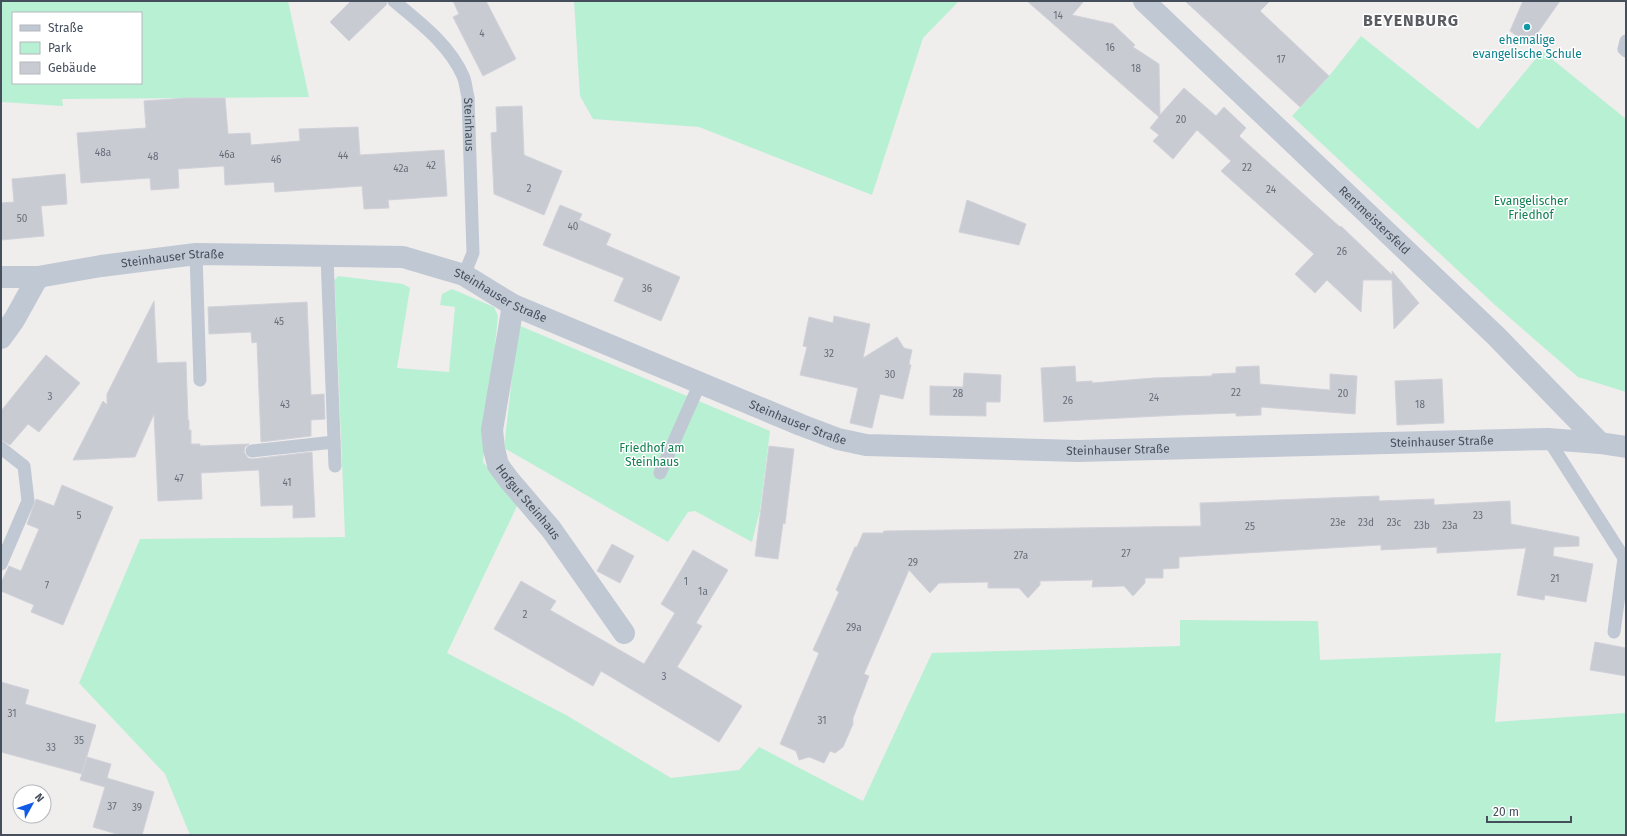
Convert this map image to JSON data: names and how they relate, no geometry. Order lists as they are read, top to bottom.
{
  "streets": {
    "street": ["Rentmeistersfeld", "Steinhauser Straße", "Hofgut Steinhaus"],
    "lane": ["Steinhaus"]
  },
  "crossings": [
    ["Steinhaus", "Steinhauser Straße"],
    ["Rentmeistersfeld", "Steinhauser Straße"],
    ["Steinhauser Straße", "Hofgut Steinhaus"]
  ],
  "districts": ["BEYENBURG"],
  "parks": ["Evangelischer Friedhof", "Friedhof am Steinhaus"],
  "places": ["ehemalige evangelische Schule"],
  "house_numbers": [
    "14",
    "4",
    "16",
    "17",
    "18",
    "20",
    "48a",
    "46a",
    "44",
    "48",
    "46",
    "42",
    "22",
    "42a",
    "2",
    "24",
    "50",
    "40",
    "26",
    "36",
    "45",
    "32",
    "30",
    "22",
    "28",
    "20",
    "3",
    "24",
    "26",
    "43",
    "18",
    "47",
    "41",
    "5",
    "23",
    "23e",
    "23d",
    "23c",
    "23b",
    "23a",
    "25",
    "27",
    "27a",
    "29",
    "21",
    "1",
    "7",
    "1a",
    "2",
    "29a",
    "3",
    "31",
    "31",
    "35",
    "33",
    "37",
    "39"
  ],
  "legend": ["Straße", "Park", "Gebäude"],
  "scale_bar": "20 m",
  "north": "top right"
}
